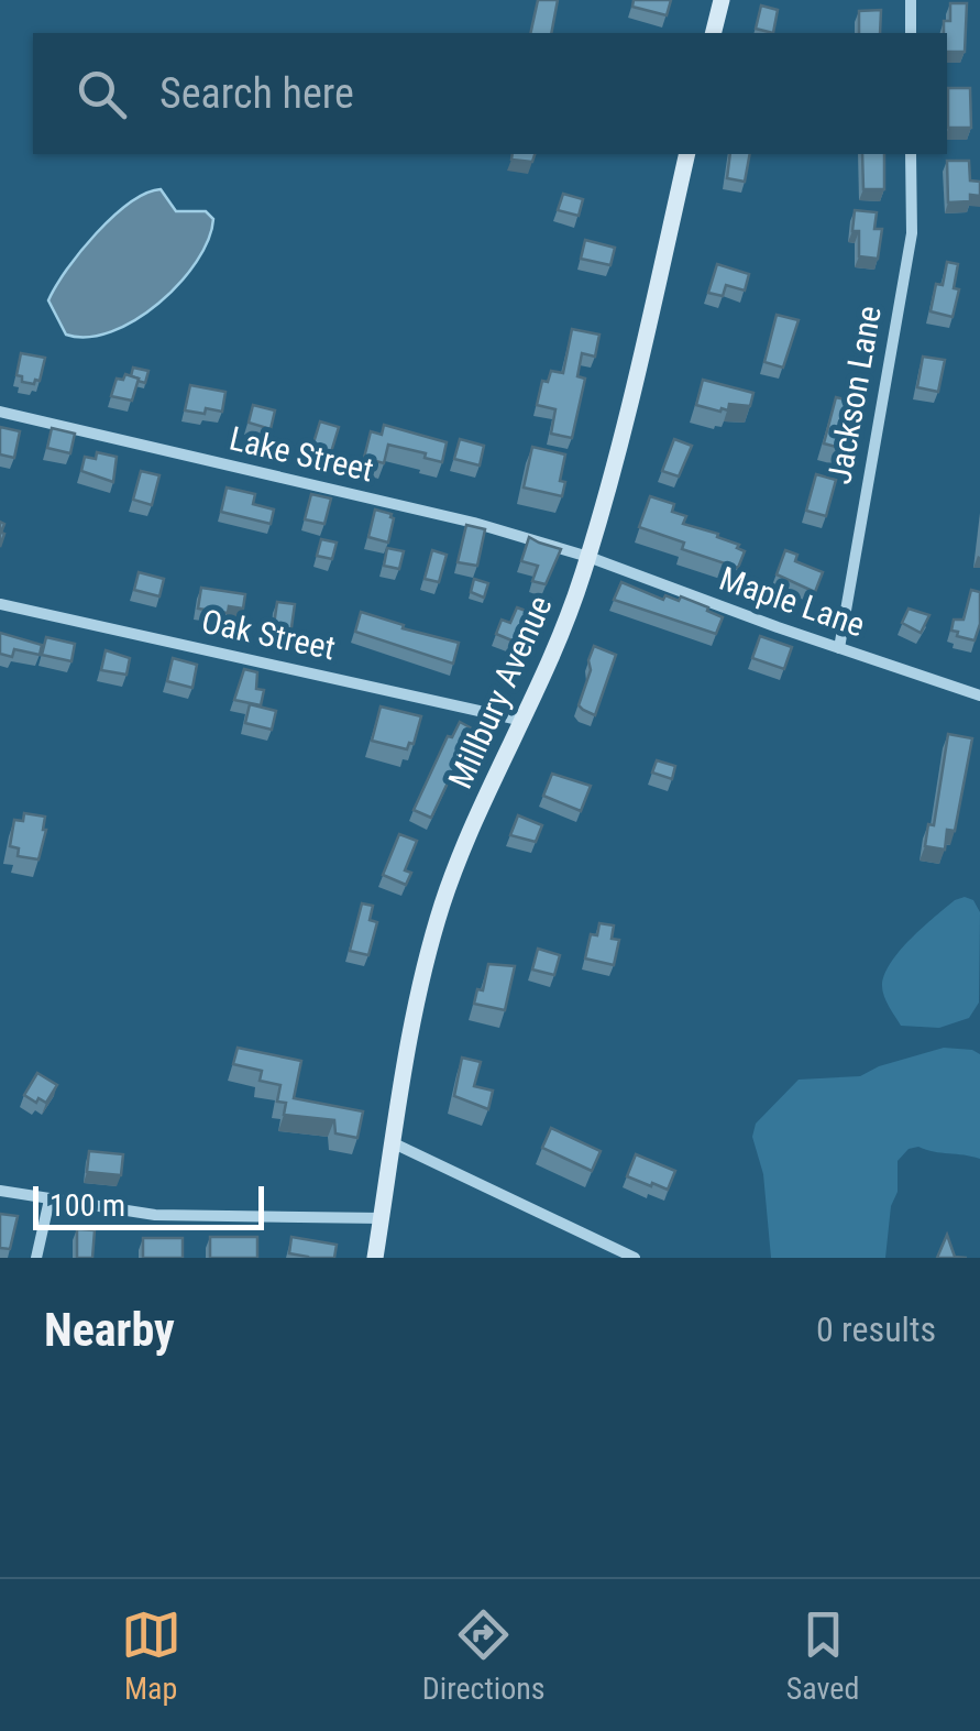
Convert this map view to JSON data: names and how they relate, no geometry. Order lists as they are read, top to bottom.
{
  "streets": {
    "main road": ["Millbury Avenue"],
    "street": [
      "Jackson Lane",
      "Lake Street",
      "Maple Lane",
      "Oak Street"
    ]
  },
  "crossings": [
    ["Jackson Lane", "Maple Lane"],
    ["Lake Street", "Maple Lane"],
    ["Lake Street", "Millbury Avenue"],
    ["Maple Lane", "Millbury Avenue"],
    ["Oak Street", "Millbury Avenue"]
  ],
  "scale_bar": "100 m",
  "page": {
    "search": "Search here",
    "scale": "100 m",
    "heading": ["Nearby", "0 results"],
    "nav": ["Map", "Directions", "Saved"]
  }
}
